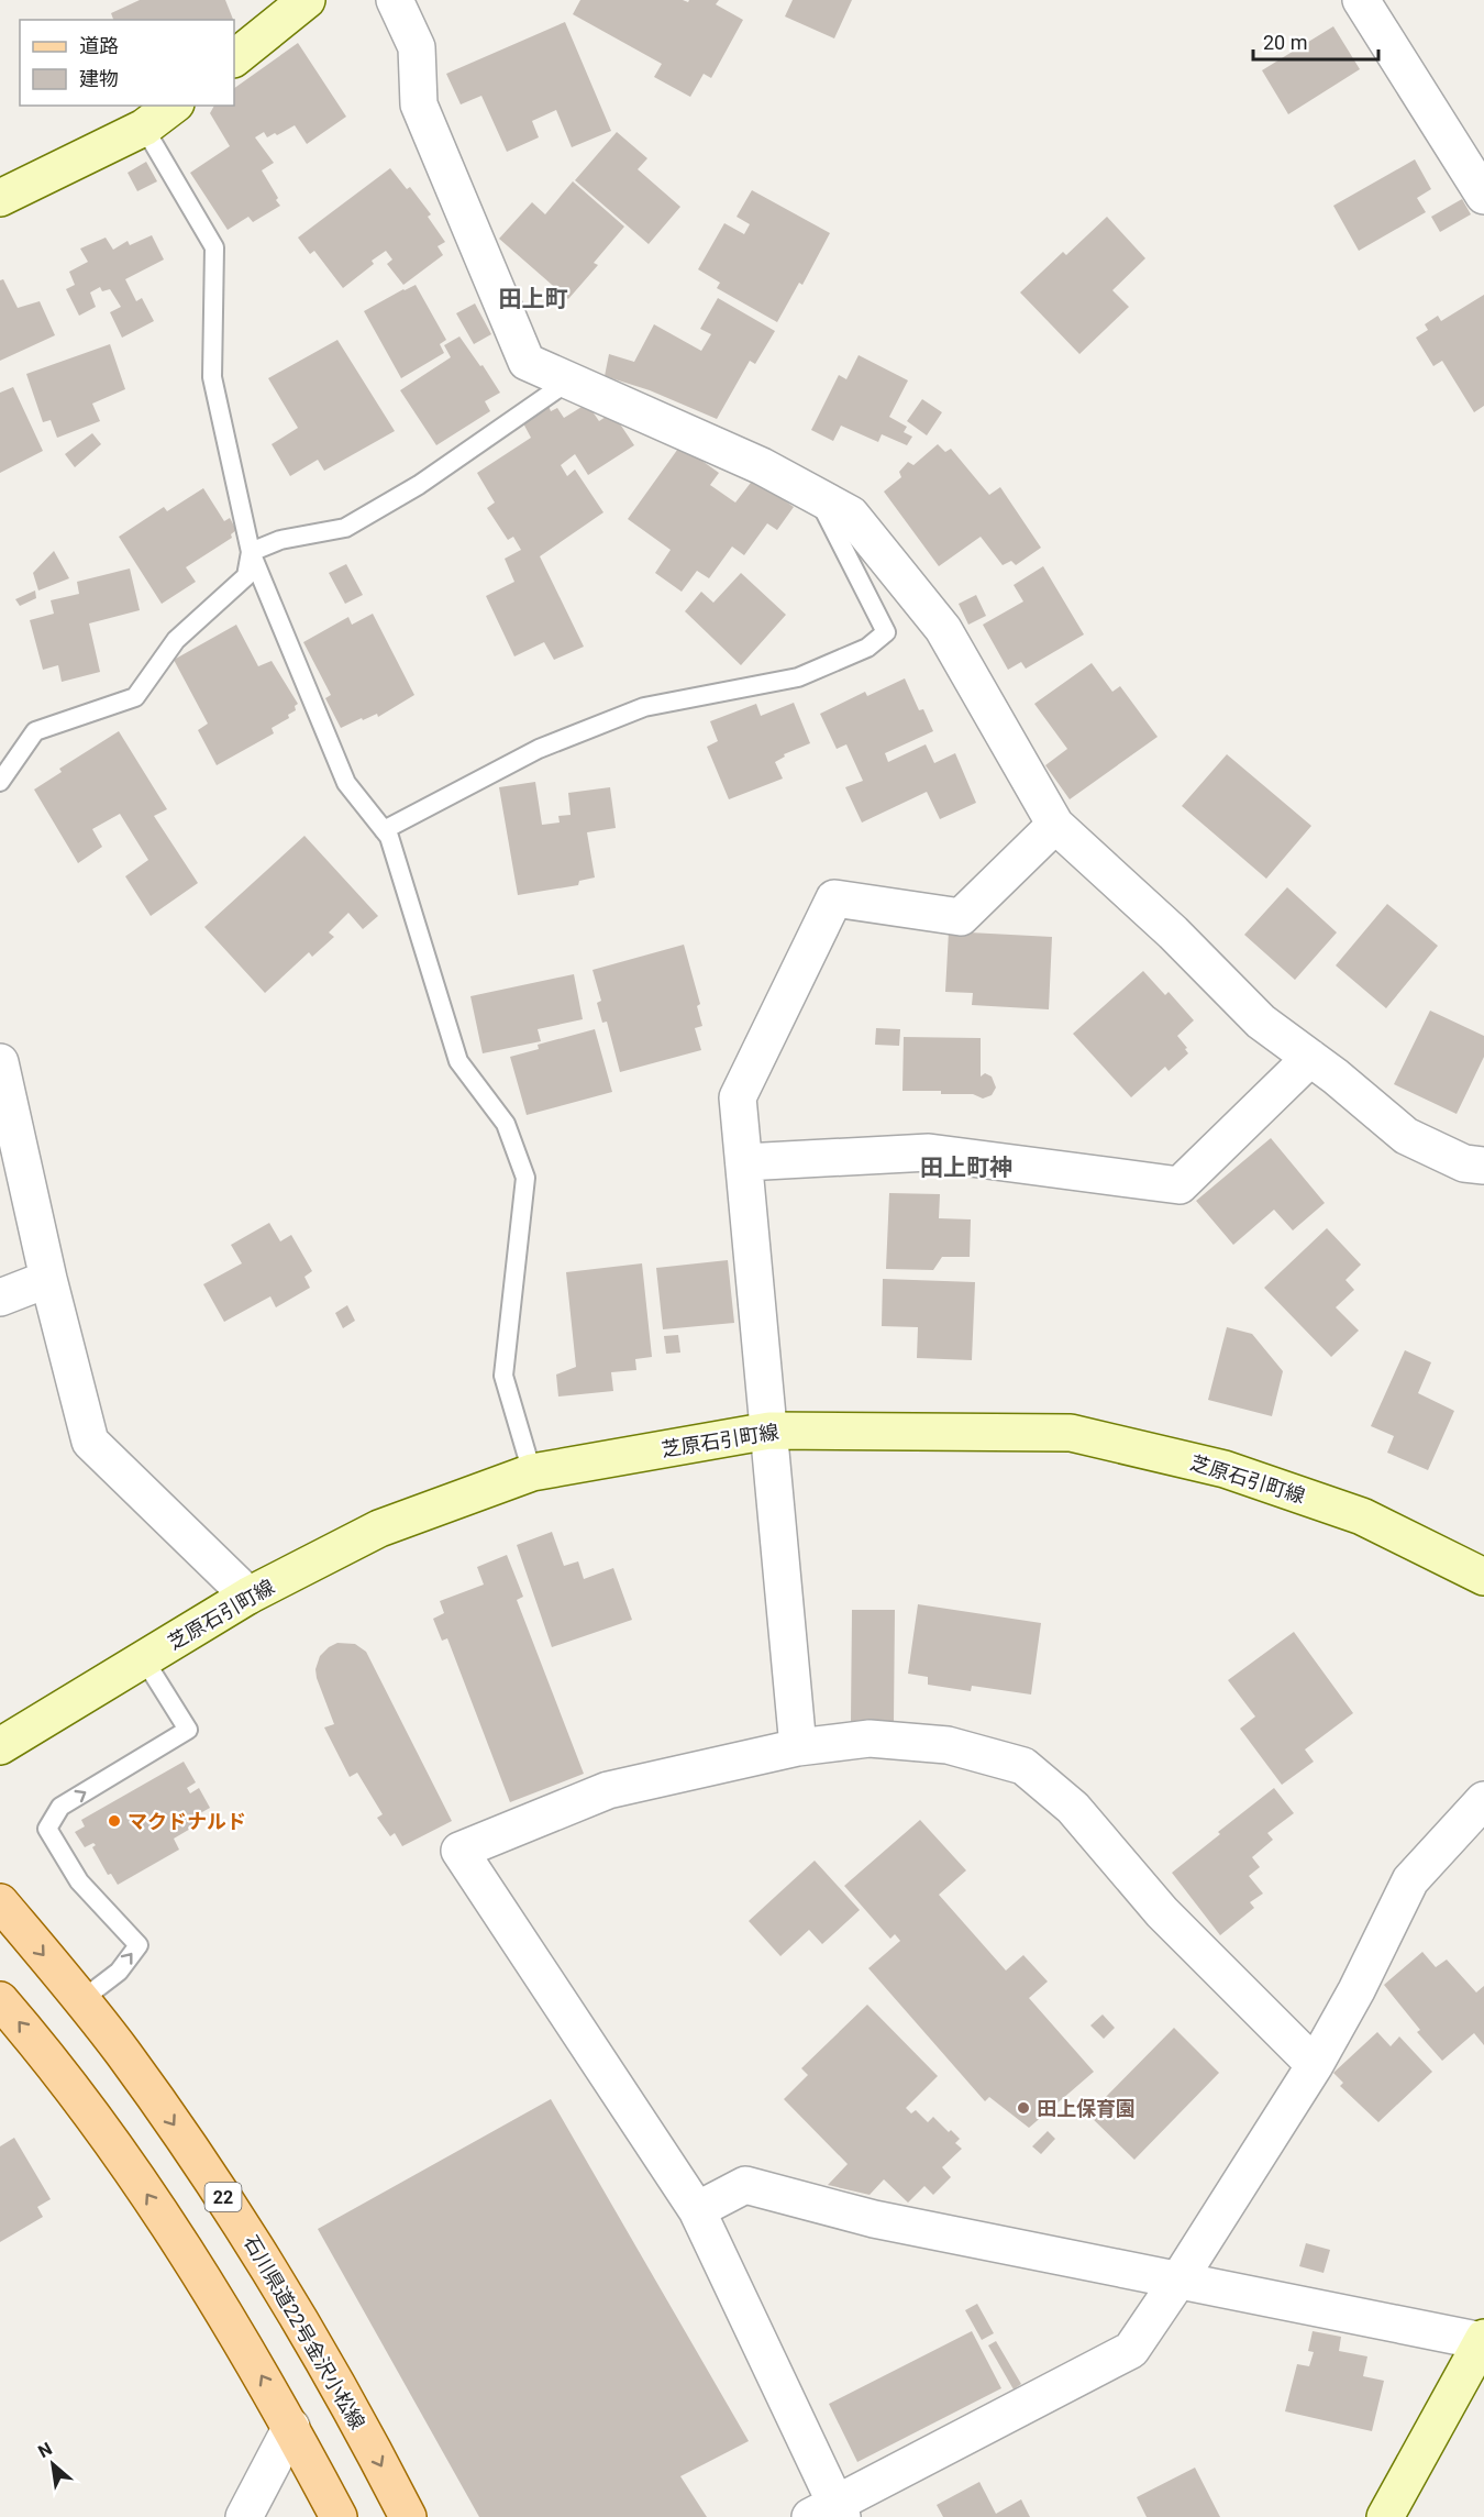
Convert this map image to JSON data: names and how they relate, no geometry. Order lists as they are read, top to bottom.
{
  "streets": {
    "main road": ["芝原石引町線", "22", "石川県道22号金沢小松線"]
  },
  "districts": ["田上町", "田上町神"],
  "places": ["マクドナルド", "田上保育園"],
  "legend": ["道路", "建物"],
  "scale_bar": "20 m",
  "north": "top left"
}
